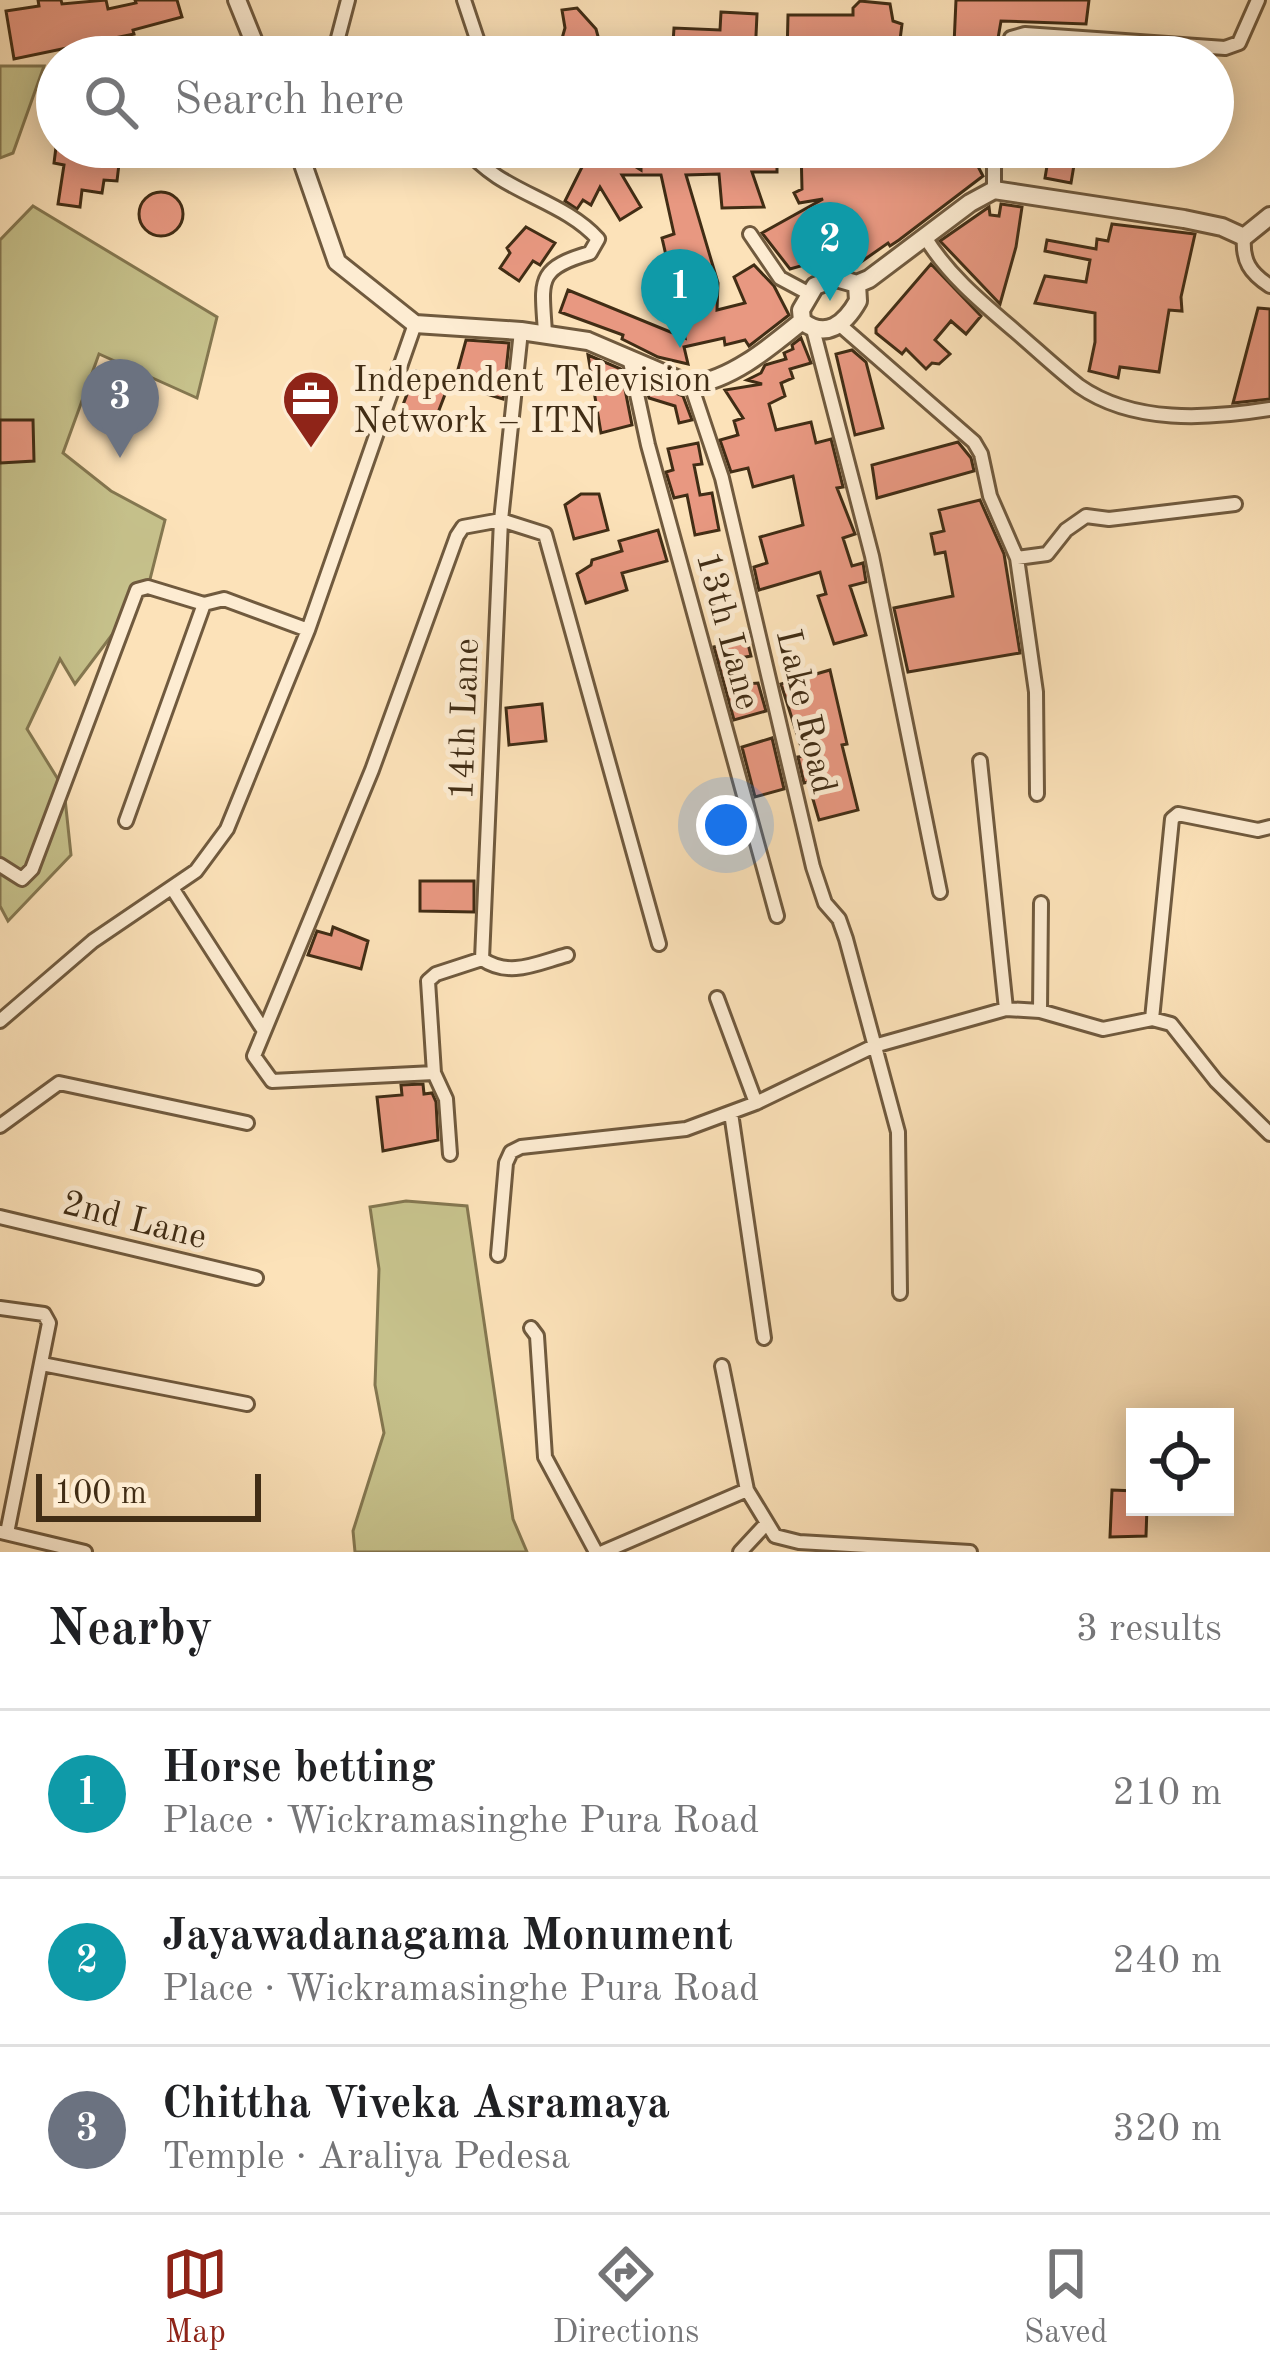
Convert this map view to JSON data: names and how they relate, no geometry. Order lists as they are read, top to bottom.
{
  "streets": {
    "street": [
      "13th Lane",
      "Lake Road",
      "14th Lane",
      "2nd Lane"
    ]
  },
  "places": {
    "office": ["Independent Television Network – ITN"]
  },
  "scale_bar": "100 m",
  "page": {
    "search": "Search here",
    "pins": ["2", "1", "3"],
    "scale": "100 m",
    "heading": ["Nearby", "3 results"],
    "list": [
      {
        "mark": "1",
        "name": "Horse betting",
        "note": "Place · Wickramasinghe Pura Road",
        "value": "210 m"
      },
      {
        "mark": "2",
        "name": "Jayawadanagama Monument",
        "note": "Place · Wickramasinghe Pura Road",
        "value": "240 m"
      },
      {
        "mark": "3",
        "name": "Chittha Viveka Asramaya",
        "note": "Temple · Araliya Pedesa",
        "value": "320 m"
      }
    ],
    "nav": ["Map", "Directions", "Saved"]
  }
}
